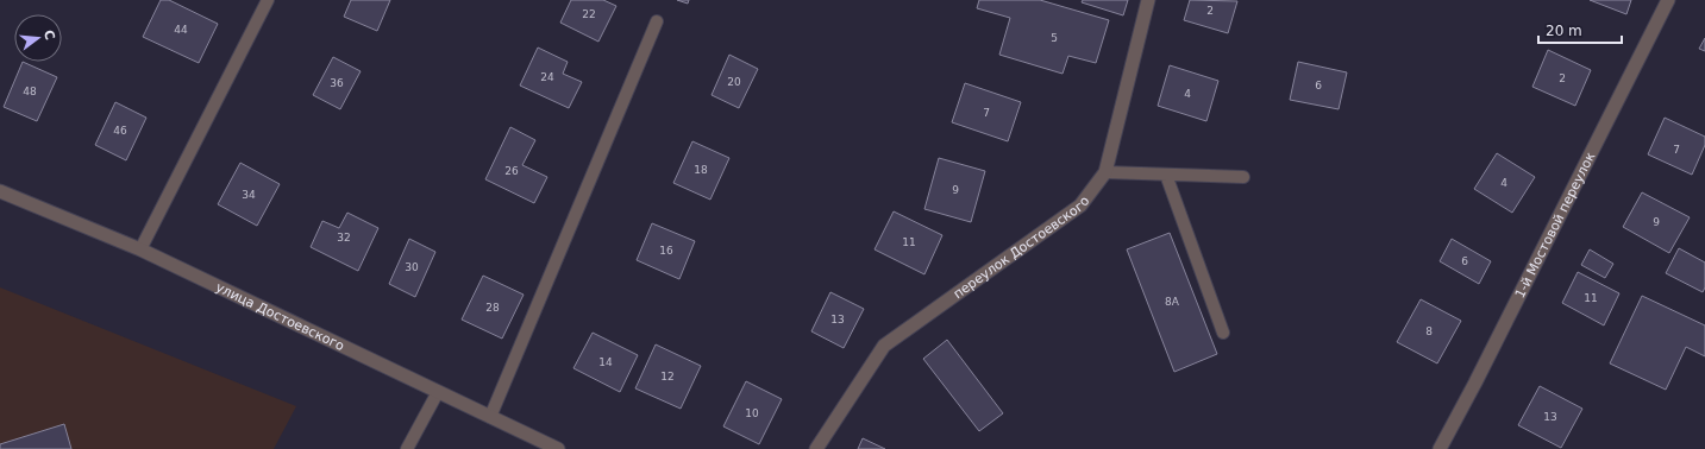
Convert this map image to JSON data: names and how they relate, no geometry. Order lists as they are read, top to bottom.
{
  "streets": {
    "street": ["1-й Мостовой переулок", "переулок Достоевского", "улица Достоевского"]
  },
  "house_numbers": [
    "2",
    "22",
    "44",
    "5",
    "24",
    "2",
    "20",
    "36",
    "6",
    "48",
    "4",
    "7",
    "46",
    "7",
    "18",
    "26",
    "4",
    "9",
    "34",
    "9",
    "32",
    "11",
    "16",
    "6",
    "30",
    "11",
    "8А",
    "28",
    "13",
    "8",
    "14",
    "12",
    "10",
    "13"
  ],
  "scale_bar": "20 m",
  "north": "right"
}
